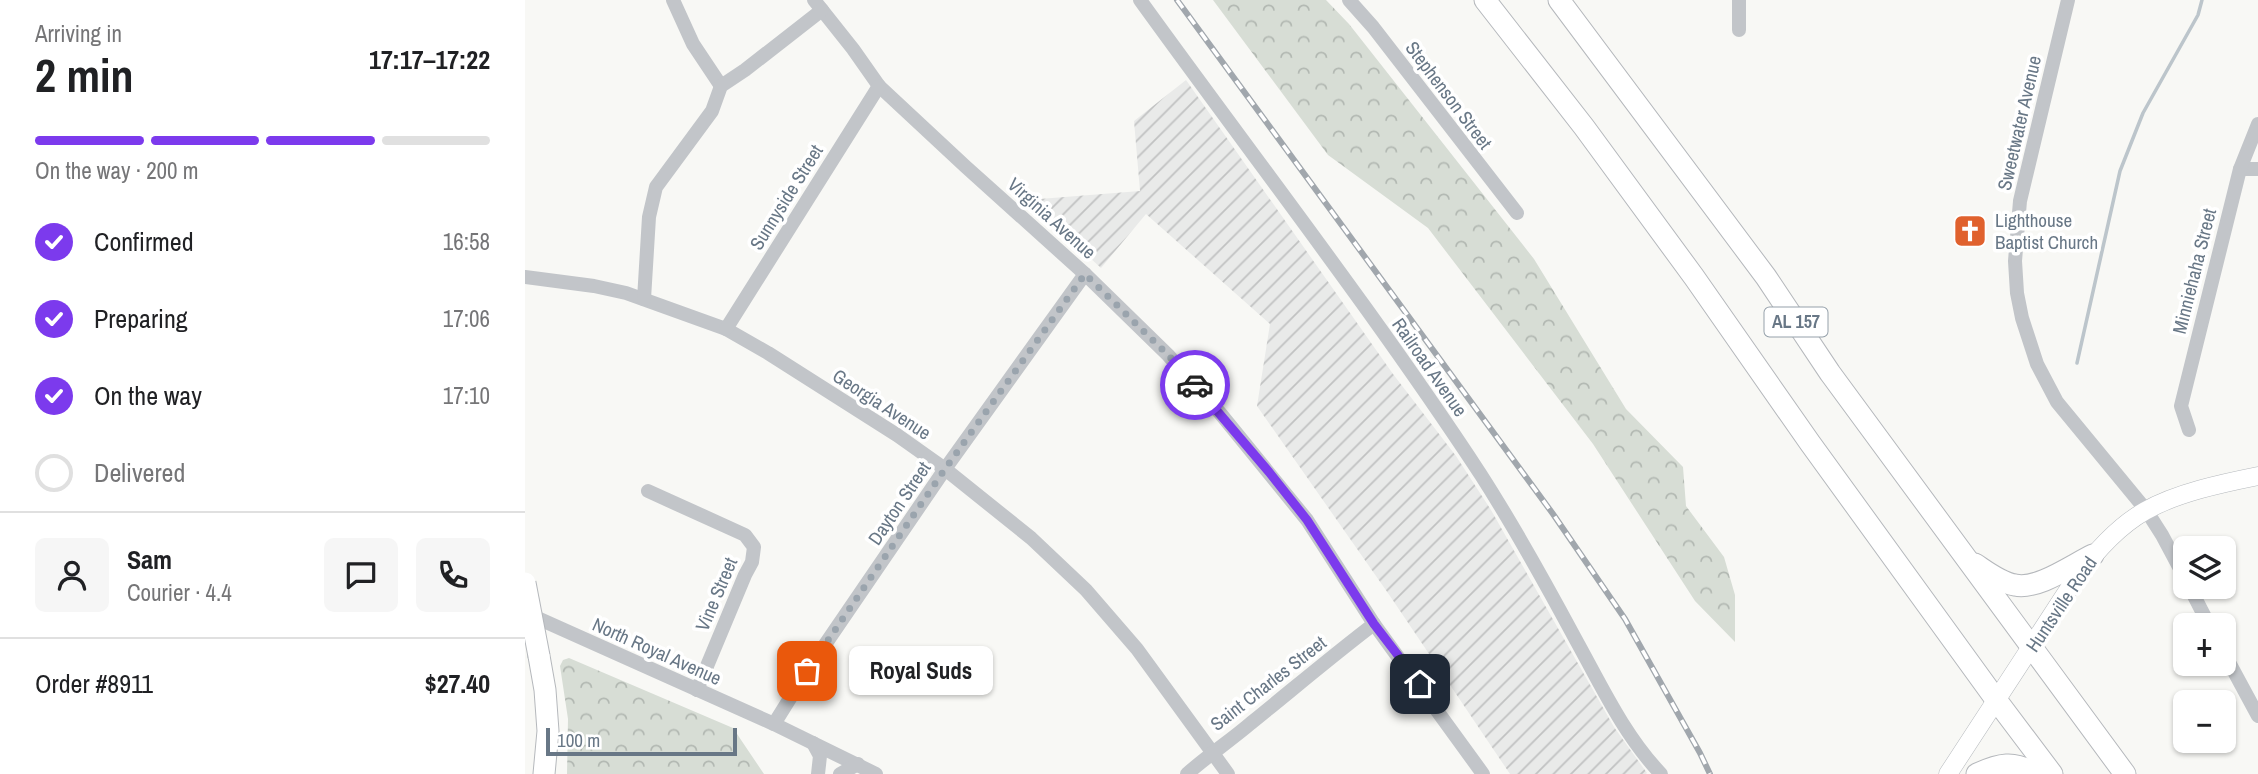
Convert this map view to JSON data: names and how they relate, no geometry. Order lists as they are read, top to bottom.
{
  "streets": {
    "highway": ["AL 157"],
    "main road": ["Huntsville Road"],
    "street": [
      "Stephenson Street",
      "Sweetwater Avenue",
      "Sunnyside Street",
      "Virginia Avenue",
      "Minniehaha Street",
      "Railroad Avenue",
      "Georgia Avenue",
      "Dayton Street",
      "Vine Street",
      "North Royal Avenue",
      "Saint Charles Street"
    ]
  },
  "crossings": [
    ["Sweetwater Avenue", "Huntsville Road"],
    ["Sunnyside Street", "Virginia Avenue"],
    ["Sunnyside Street", "Georgia Avenue"],
    ["Virginia Avenue", "Dayton Street"],
    ["Virginia Avenue", "Saint Charles Street"],
    ["AL 157", "Huntsville Road"],
    ["Georgia Avenue", "Dayton Street"],
    ["Georgia Avenue", "Saint Charles Street"],
    ["Dayton Street", "North Royal Avenue"],
    ["Vine Street", "North Royal Avenue"]
  ],
  "places": {
    "church": ["Lighthouse Baptist Church"],
    "other": ["Royal Suds"]
  },
  "scale_bar": "100 m",
  "page": {
    "heading": ["2 min", "Arriving in", "17:17–17:22"],
    "panel": [
      "Sam",
      "Courier · 4.4",
      "Order #8911",
      "$27.40"
    ],
    "bar": "On the way · 200 m",
    "list": [
      ["Confirmed", "16:58"],
      ["Preparing", "17:06"],
      ["On the way", "17:10"],
      "Delivered"
    ],
    "map_buttons": ["+", "−"],
    "bubble": "Royal Suds",
    "scale": "100 m"
  }
}
